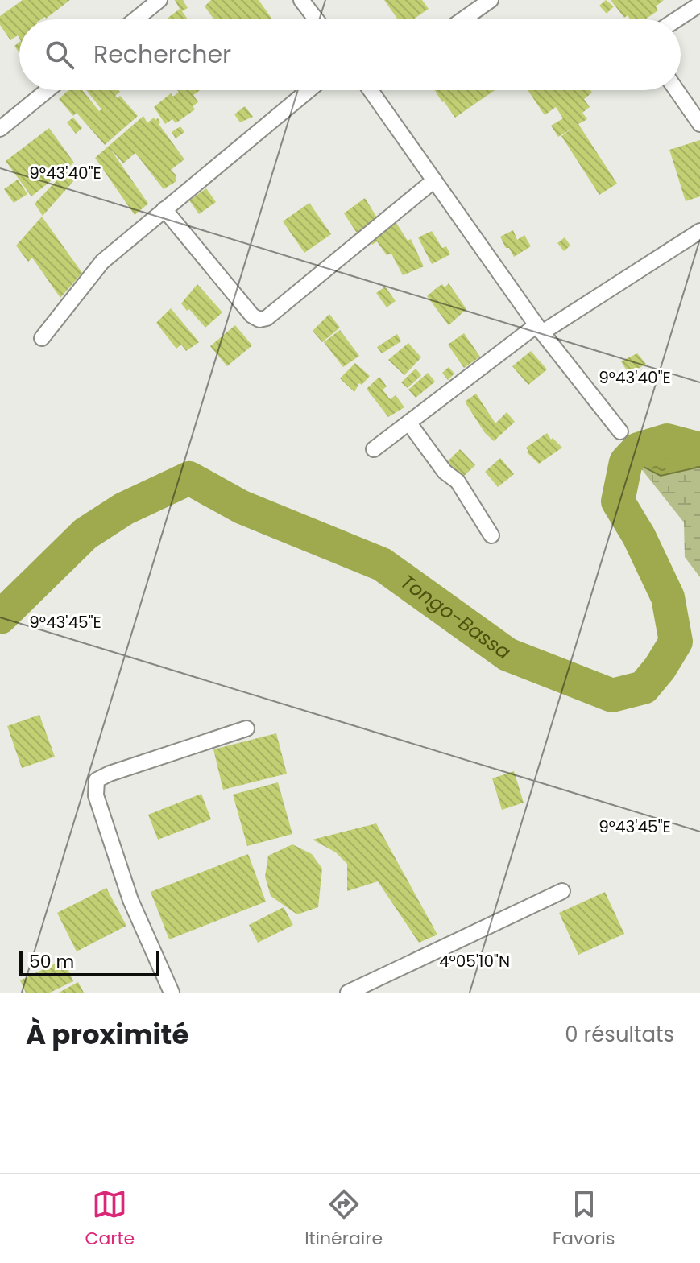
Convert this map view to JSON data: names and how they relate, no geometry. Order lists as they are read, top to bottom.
{
  "water": ["Tongo-Bassa"],
  "scale_bar": "50 m",
  "page": {
    "search": "Rechercher",
    "scale": "50 m",
    "heading": ["À proximité", "0 résultats"],
    "nav": ["Carte", "Itinéraire", "Favoris"]
  },
  "coordinates": ["9°43'40\"E", "9°43'45\"E", "4°05'10\"N"]
}
